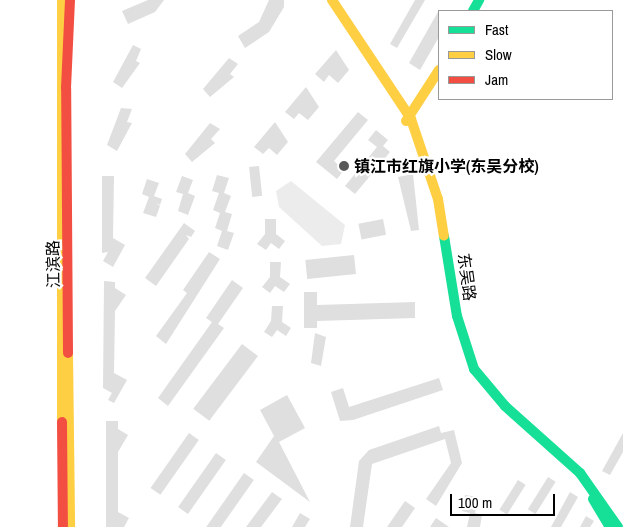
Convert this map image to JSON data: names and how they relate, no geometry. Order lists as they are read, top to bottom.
{
  "streets": {
    "main road": ["江滨路", "东吴路"]
  },
  "places": ["镇江市红旗小学(东吴分校)"],
  "legend": ["Fast", "Slow", "Jam"],
  "scale_bar": "100 m"
}
